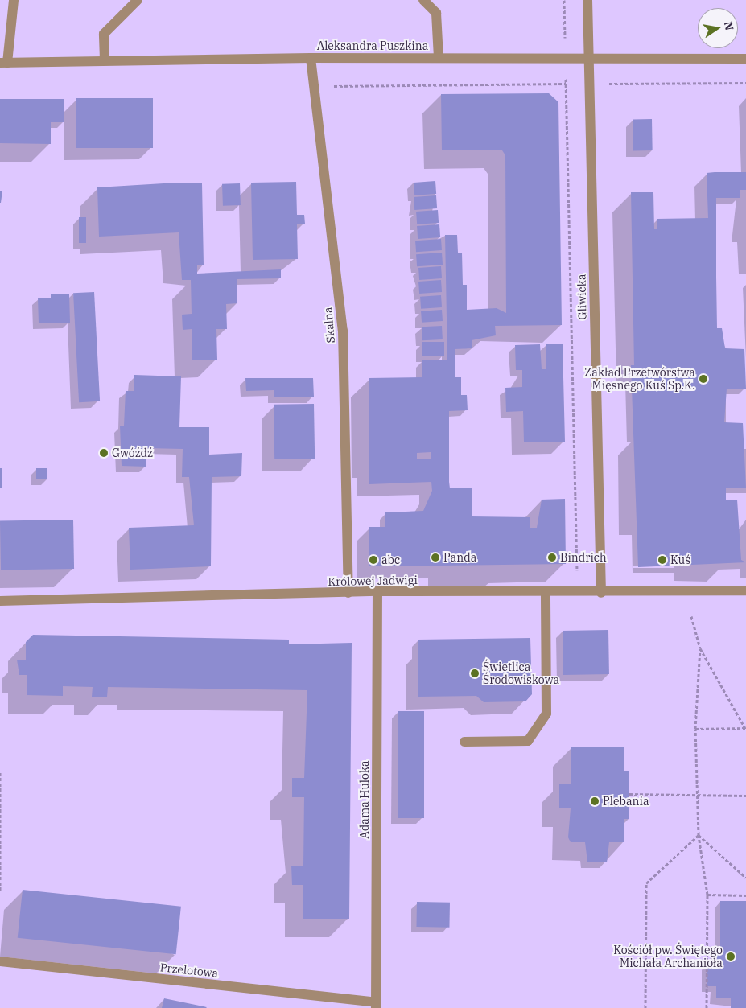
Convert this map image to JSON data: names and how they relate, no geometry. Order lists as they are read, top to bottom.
{
  "streets": {
    "street": [
      "Aleksandra Puszkina",
      "Gliwicka",
      "Skalna",
      "Królowej Jadwigi",
      "Adama Huloka",
      "Przelotowa"
    ]
  },
  "crossings": [
    ["Aleksandra Puszkina", "Gliwicka"],
    ["Aleksandra Puszkina", "Skalna"],
    ["Gliwicka", "Królowej Jadwigi"],
    ["Skalna", "Królowej Jadwigi"],
    ["Królowej Jadwigi", "Adama Huloka"],
    ["Adama Huloka", "Przelotowa"]
  ],
  "places": [
    "Zakład Przetwórstwa Mięsnego Kuś Sp.K.",
    "Gwóźdź",
    "Panda",
    "Bindrich",
    "abc",
    "Kuś",
    "Świetlica Środowiskowa",
    "Plebania",
    "Kościół pw. Świętego Michała Archanioła"
  ],
  "north": "right"
}
